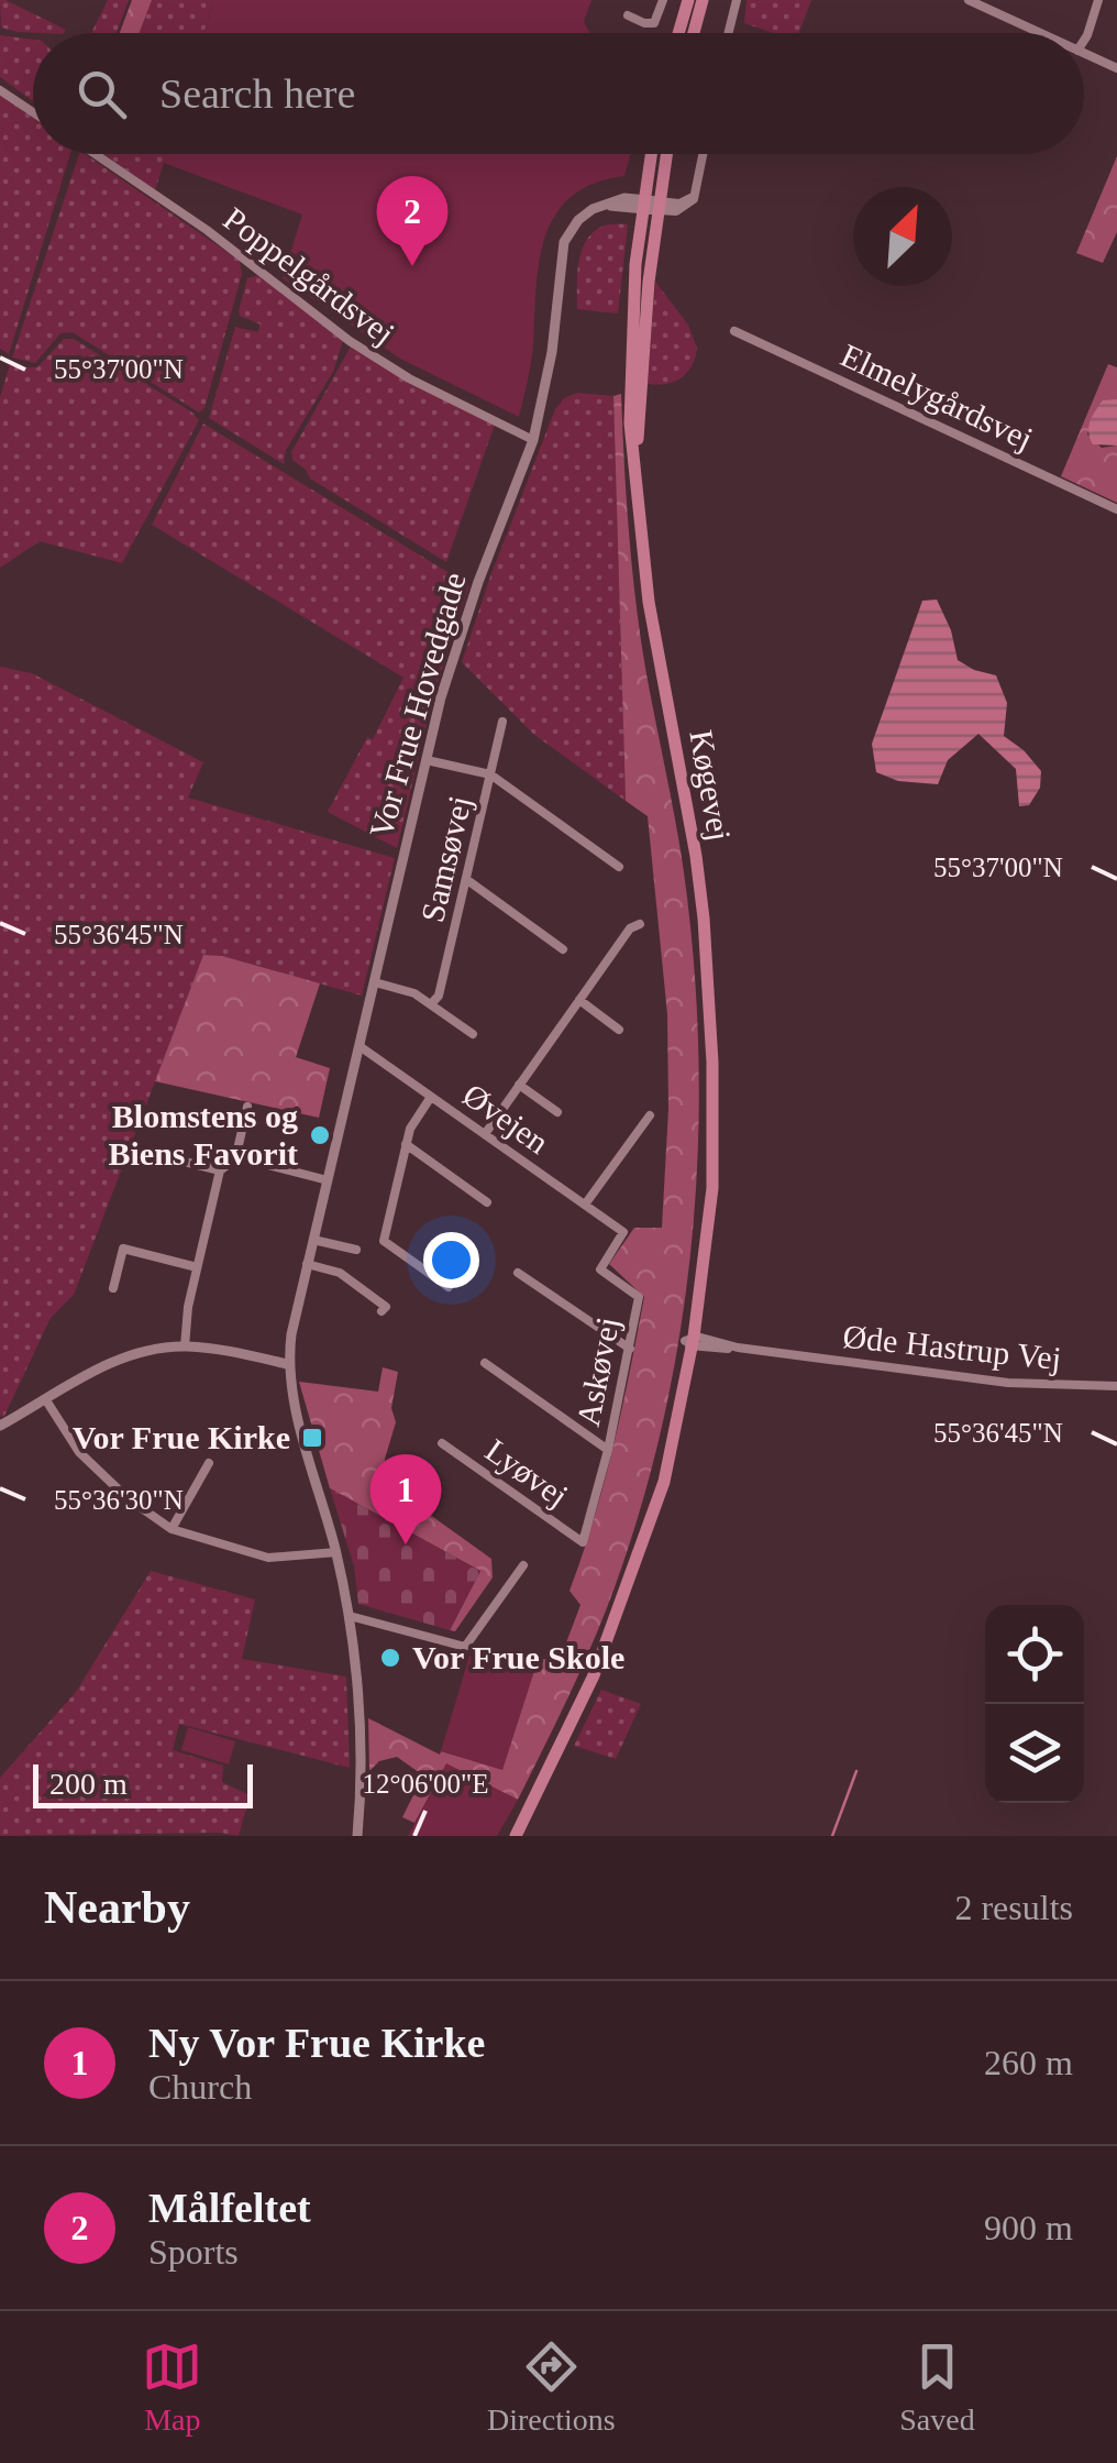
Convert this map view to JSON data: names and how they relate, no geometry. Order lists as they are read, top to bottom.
{
  "streets": {
    "main road": ["Køgevej"],
    "street": [
      "Poppelgårdsvej",
      "Elmelygårdsvej",
      "Vor Frue Hovedgade",
      "Samsøvej",
      "Øvejen",
      "Øde Hastrup Vej",
      "Askøvej",
      "Lyøvej"
    ]
  },
  "crossings": [
    ["Poppelgårdsvej", "Vor Frue Hovedgade"],
    ["Vor Frue Hovedgade", "Køgevej"],
    ["Vor Frue Hovedgade", "Øvejen"],
    ["Køgevej", "Øde Hastrup Vej"],
    ["Øvejen", "Askøvej"],
    ["Askøvej", "Lyøvej"]
  ],
  "places": {
    "other": ["Blomstens og Biens Favorit", "Vor Frue Skole"],
    "transit": ["Vor Frue Kirke"]
  },
  "scale_bar": "200 m",
  "north": "top right",
  "page": {
    "search": "Search here",
    "pins": ["2", "1"],
    "scale": "200 m",
    "heading": ["Nearby", "2 results"],
    "list": [
      {
        "mark": "1",
        "name": "Ny Vor Frue Kirke",
        "note": "Church",
        "value": "260 m"
      },
      {
        "mark": "2",
        "name": "Målfeltet",
        "note": "Sports",
        "value": "900 m"
      }
    ],
    "nav": ["Map", "Directions", "Saved"]
  },
  "coordinates": [
    "55°37'00\"N",
    "55°36'45\"N",
    "55°36'30\"N",
    "12°06'00\"E"
  ]
}
